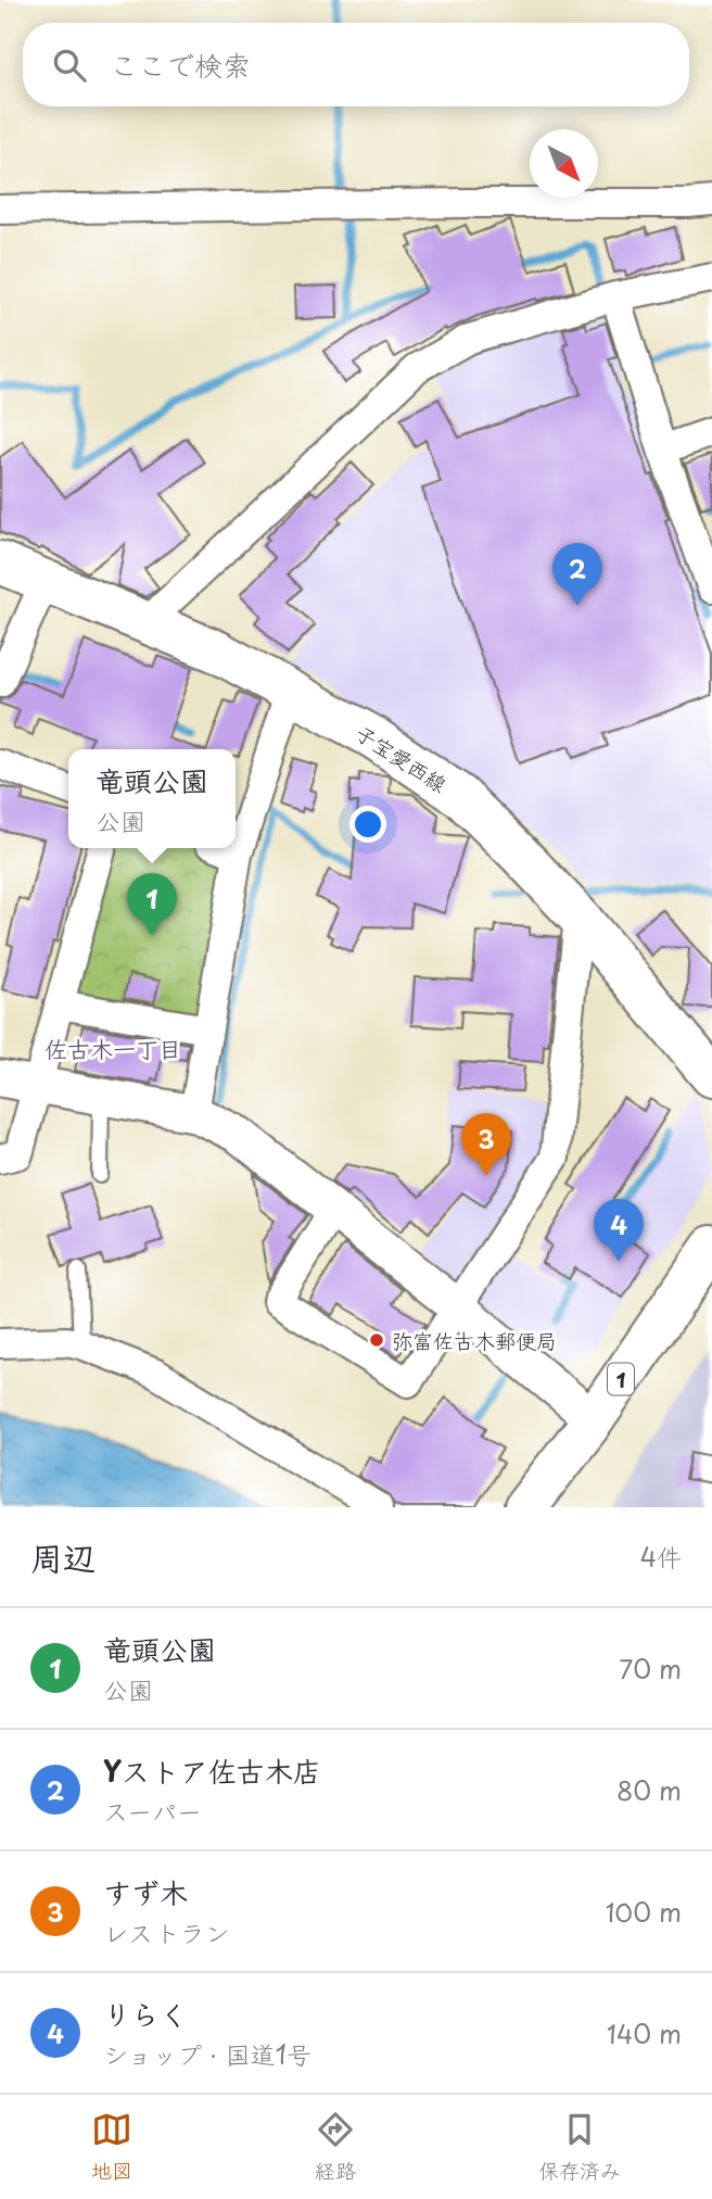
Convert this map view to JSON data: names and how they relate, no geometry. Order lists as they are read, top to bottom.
{
  "streets": {
    "main road": ["子宝愛西線", "1"]
  },
  "districts": ["佐古木一丁目"],
  "places": ["弥富佐古木郵便局"],
  "north": "bottom right",
  "page": {
    "search": "ここで検索",
    "pins": [
      "2",
      "1",
      "3",
      "4"
    ],
    "popup": ["竜頭公園", "公園"],
    "heading": ["周辺", "4件"],
    "list": [
      {
        "mark": "1",
        "name": "竜頭公園",
        "note": "公園",
        "value": "70 m"
      },
      {
        "mark": "2",
        "name": "Yストア佐古木店",
        "note": "スーパー",
        "value": "80 m"
      },
      {
        "mark": "3",
        "name": "すず木",
        "note": "レストラン",
        "value": "100 m"
      },
      {
        "mark": "4",
        "name": "りらく",
        "note": "ショップ · 国道1号",
        "value": "140 m"
      }
    ],
    "nav": ["地図", "経路", "保存済み"]
  }
}
